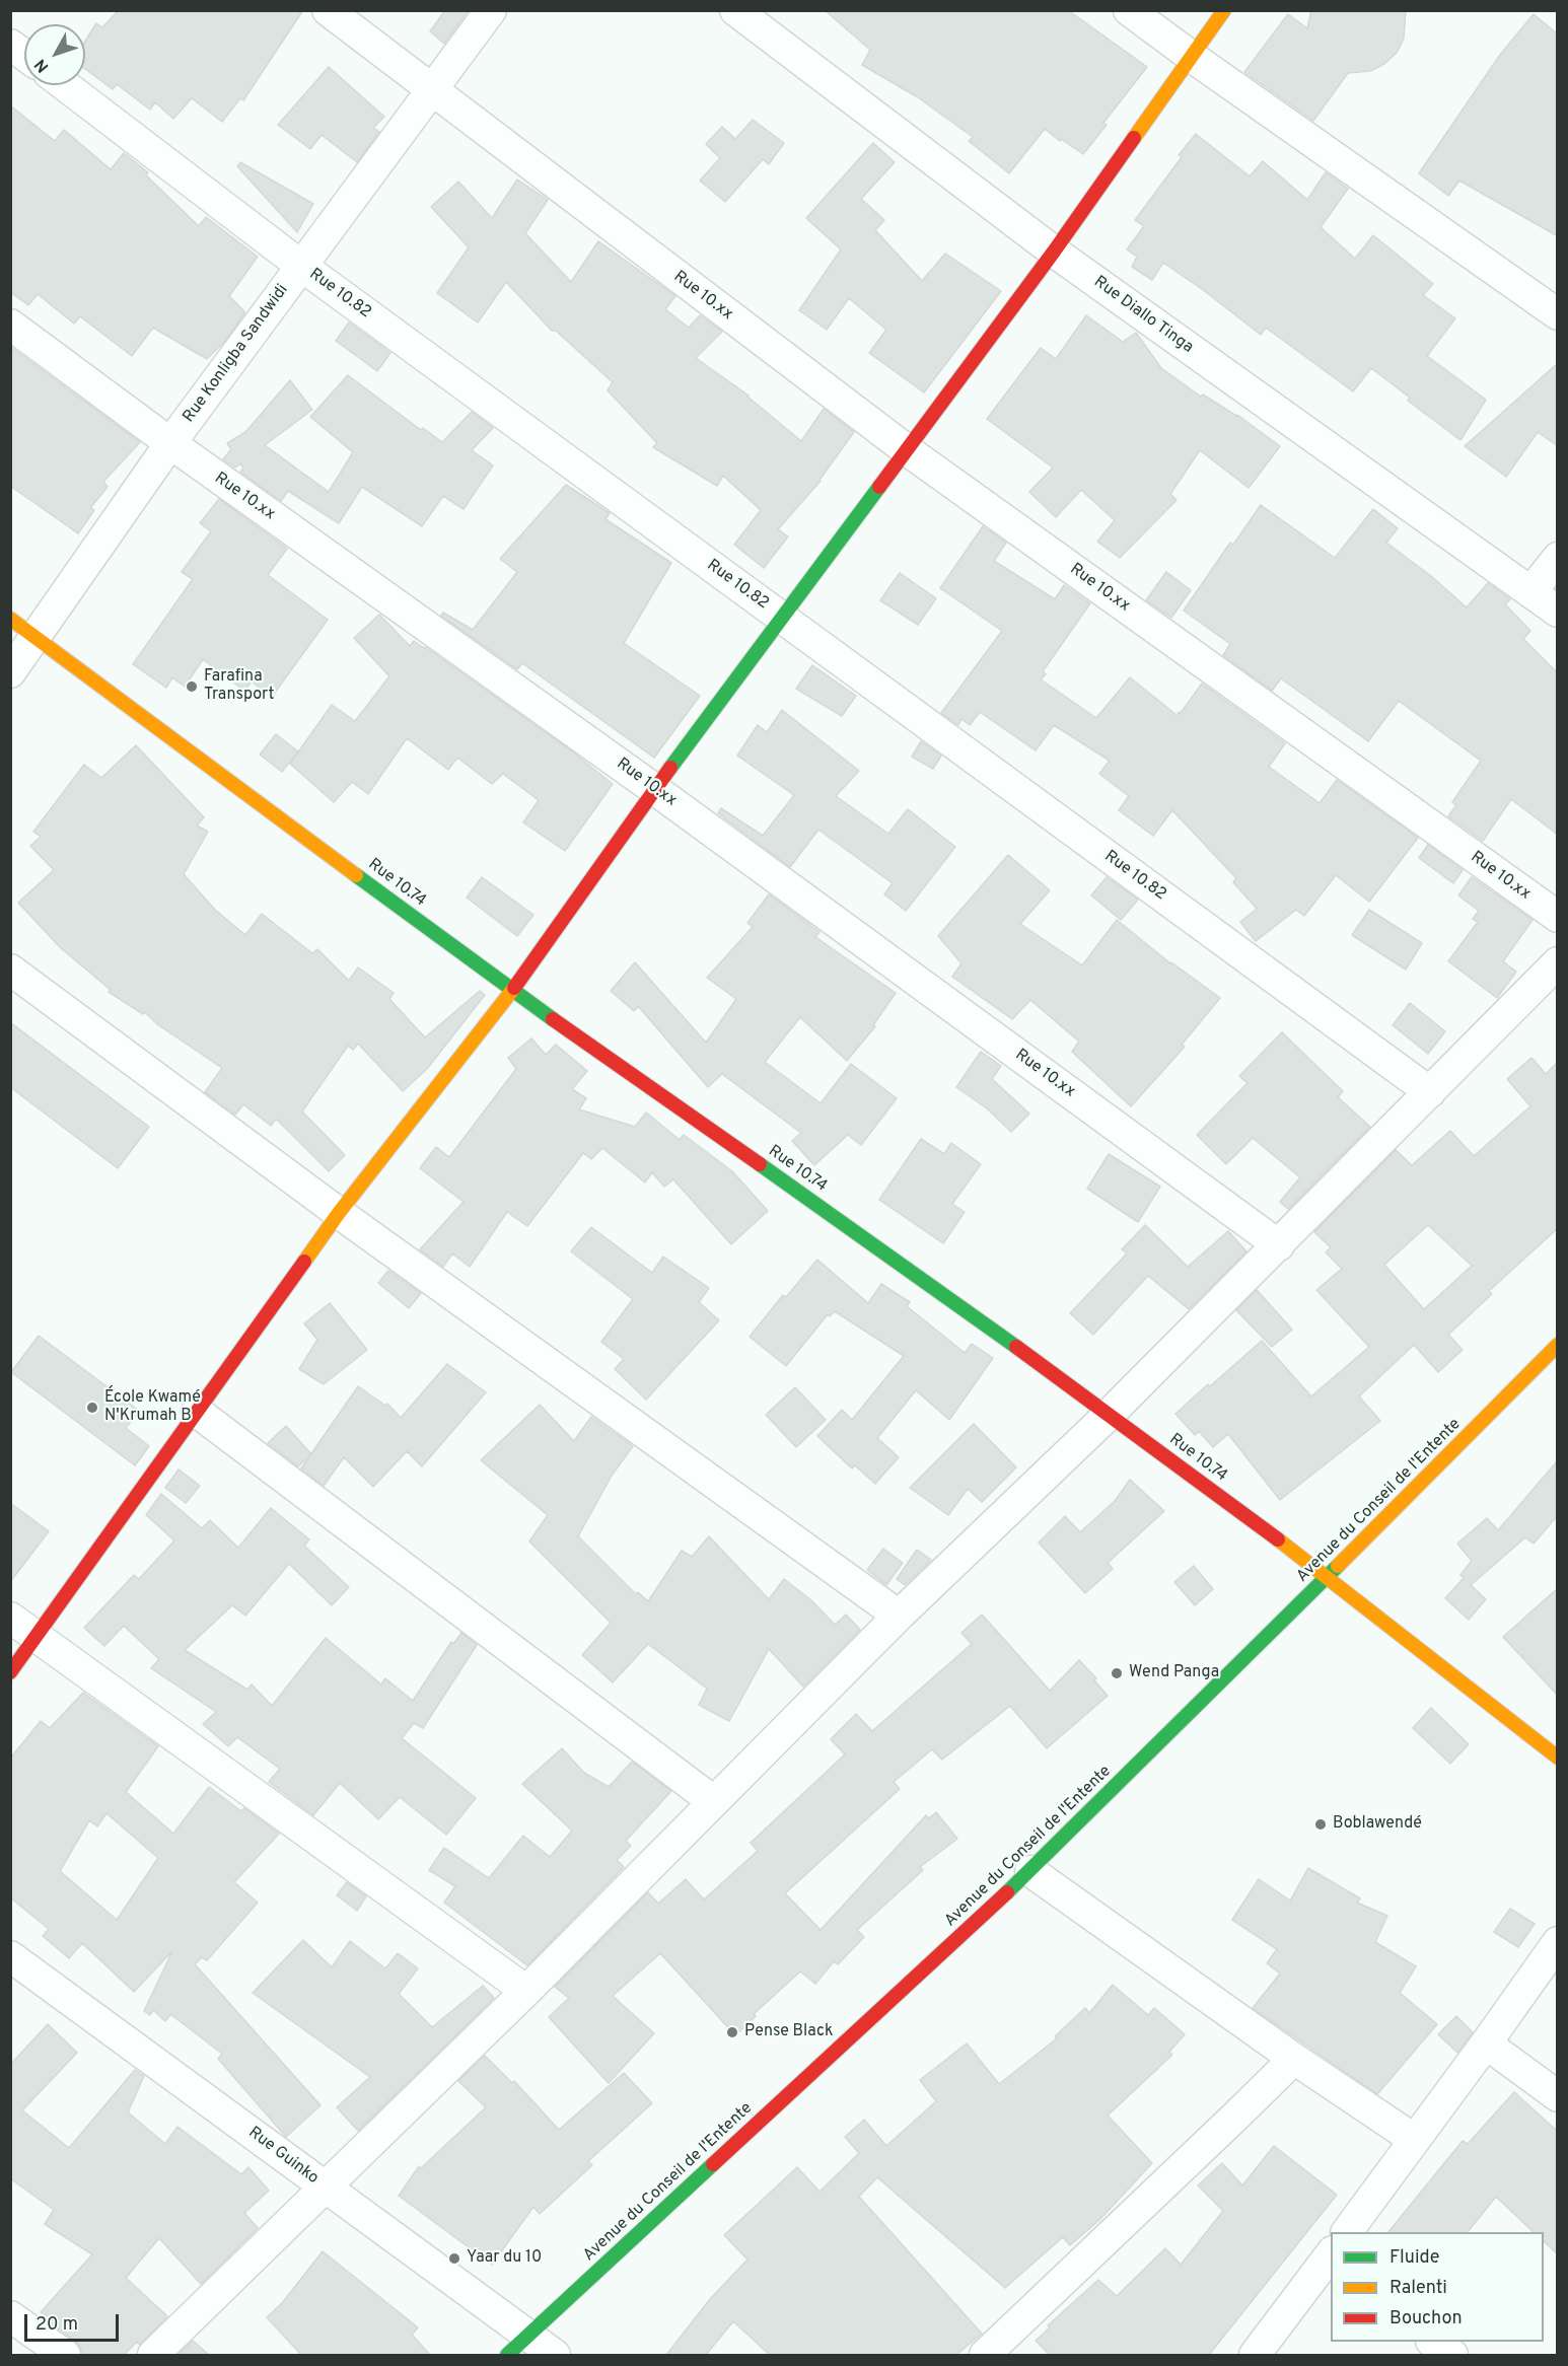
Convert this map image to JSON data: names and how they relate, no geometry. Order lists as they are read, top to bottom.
{
  "streets": {
    "street": [
      "Rue 10.82",
      "Rue 10.xx",
      "Rue Diallo Tinga",
      "Rue Konligba Sandwidi",
      "Rue 10.74",
      "Avenue du Conseil de l'Entente",
      "Rue Guinko"
    ]
  },
  "crossings": [
    ["Rue 10.82", "Rue Konligba Sandwidi"],
    ["Rue 10.xx", "Rue Konligba Sandwidi"],
    ["Rue Konligba Sandwidi", "Rue 10.74"],
    ["Rue 10.74", "Avenue du Conseil de l'Entente"],
    ["Avenue du Conseil de l'Entente", "Rue Guinko"]
  ],
  "places": [
    "Farafina Transport",
    "École Kwamé N'Krumah B",
    "Wend Panga",
    "Boblawendé",
    "Pense Black",
    "Yaar du 10"
  ],
  "legend": ["Fluide", "Ralenti", "Bouchon"],
  "scale_bar": "20 m",
  "north": "bottom left"
}
